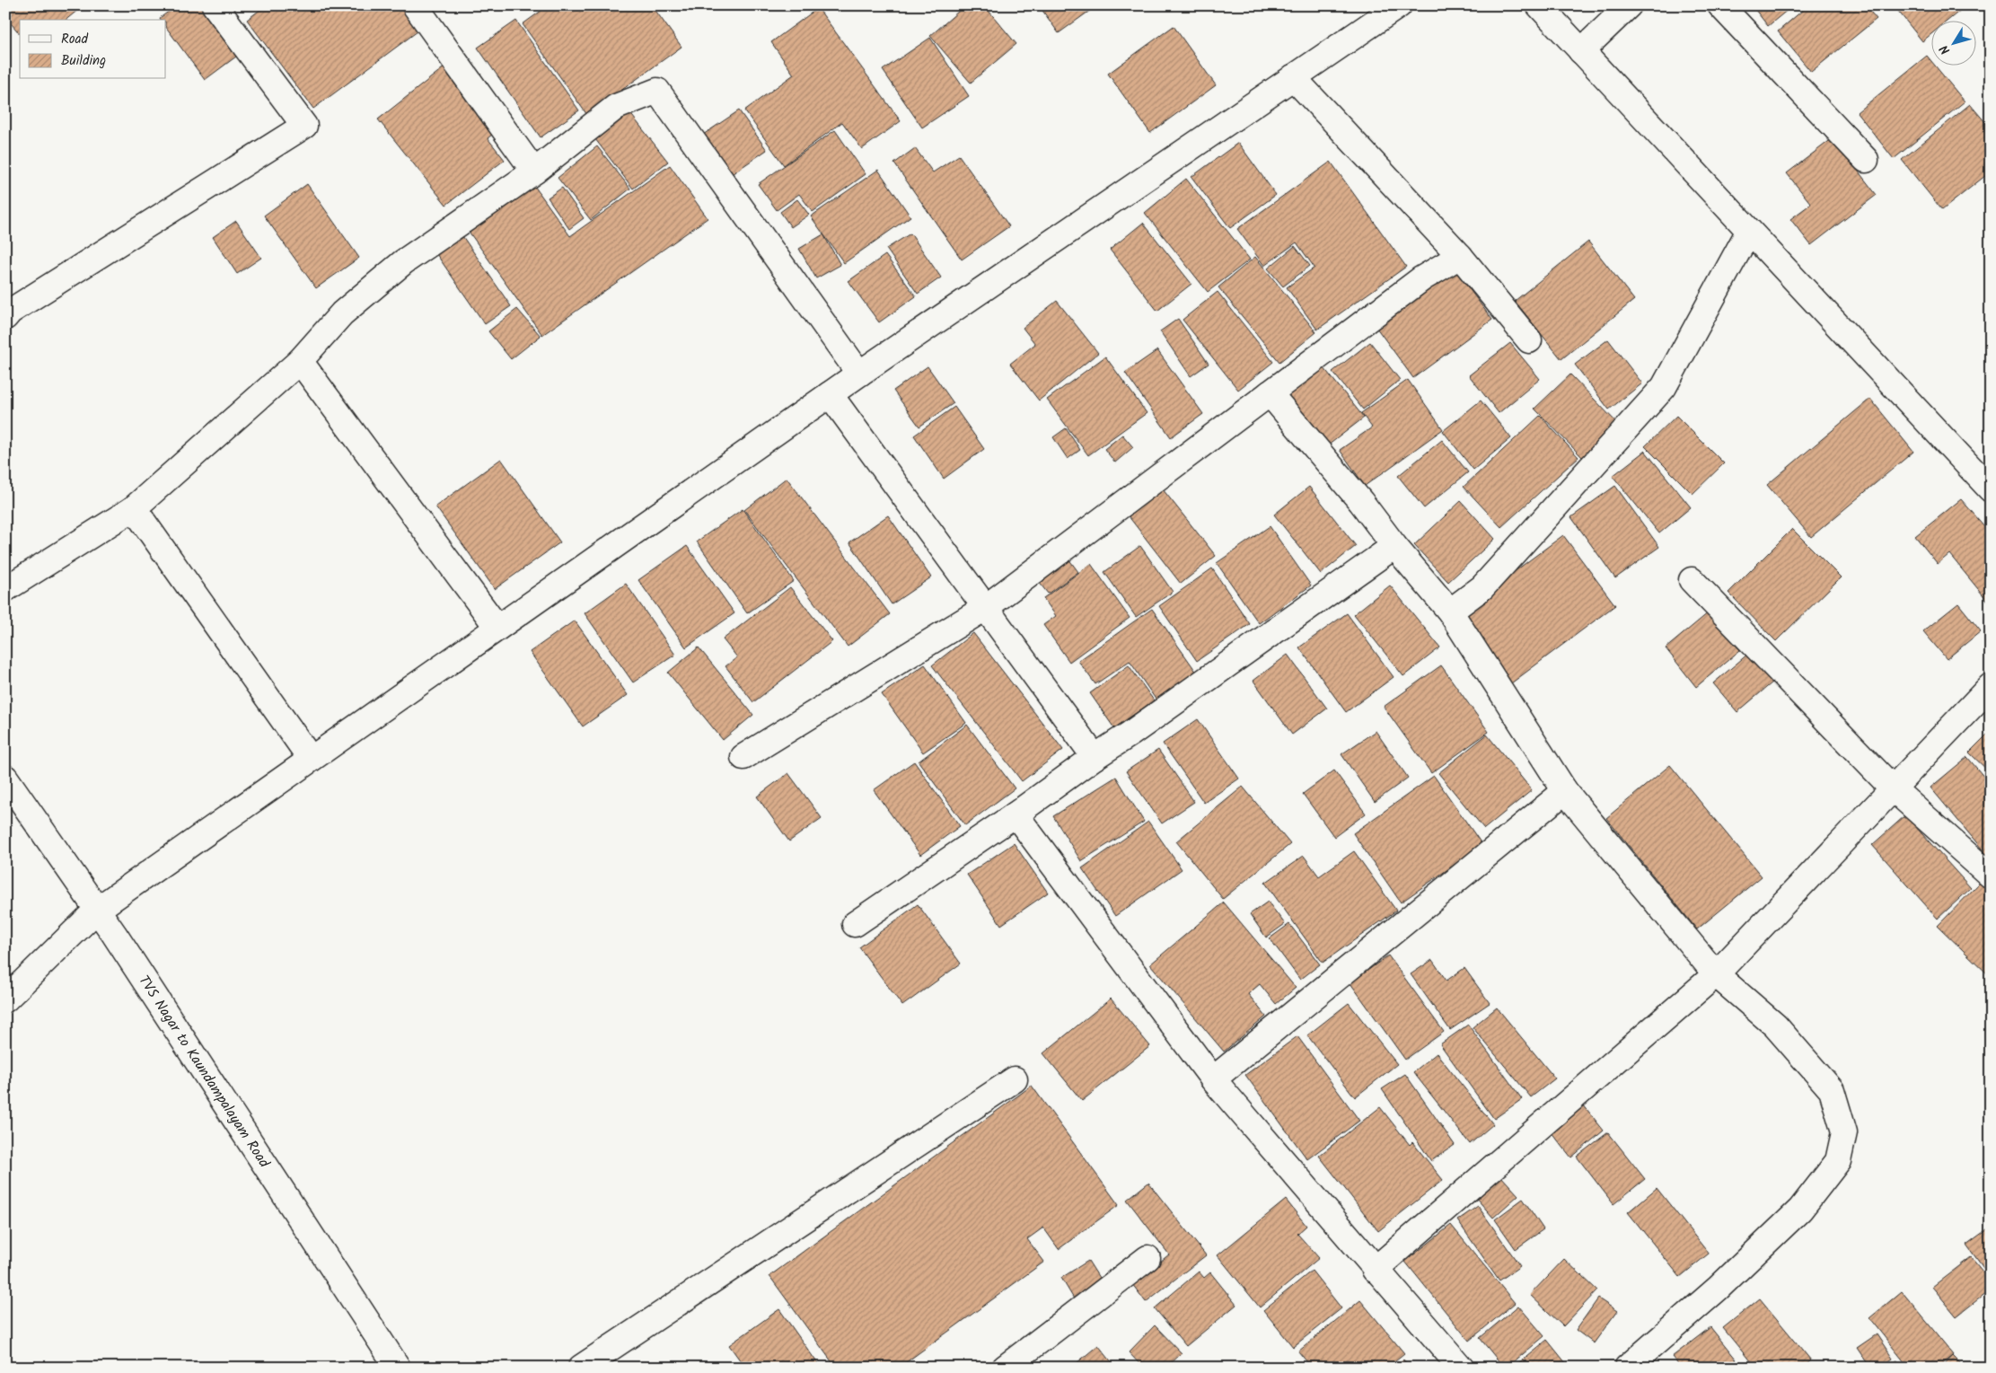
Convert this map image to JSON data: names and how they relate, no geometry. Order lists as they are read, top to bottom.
{
  "streets": {
    "street": ["TVS Nagar to Kaundampalayam Road"]
  },
  "legend": ["Road", "Building"],
  "north": "bottom left"
}
